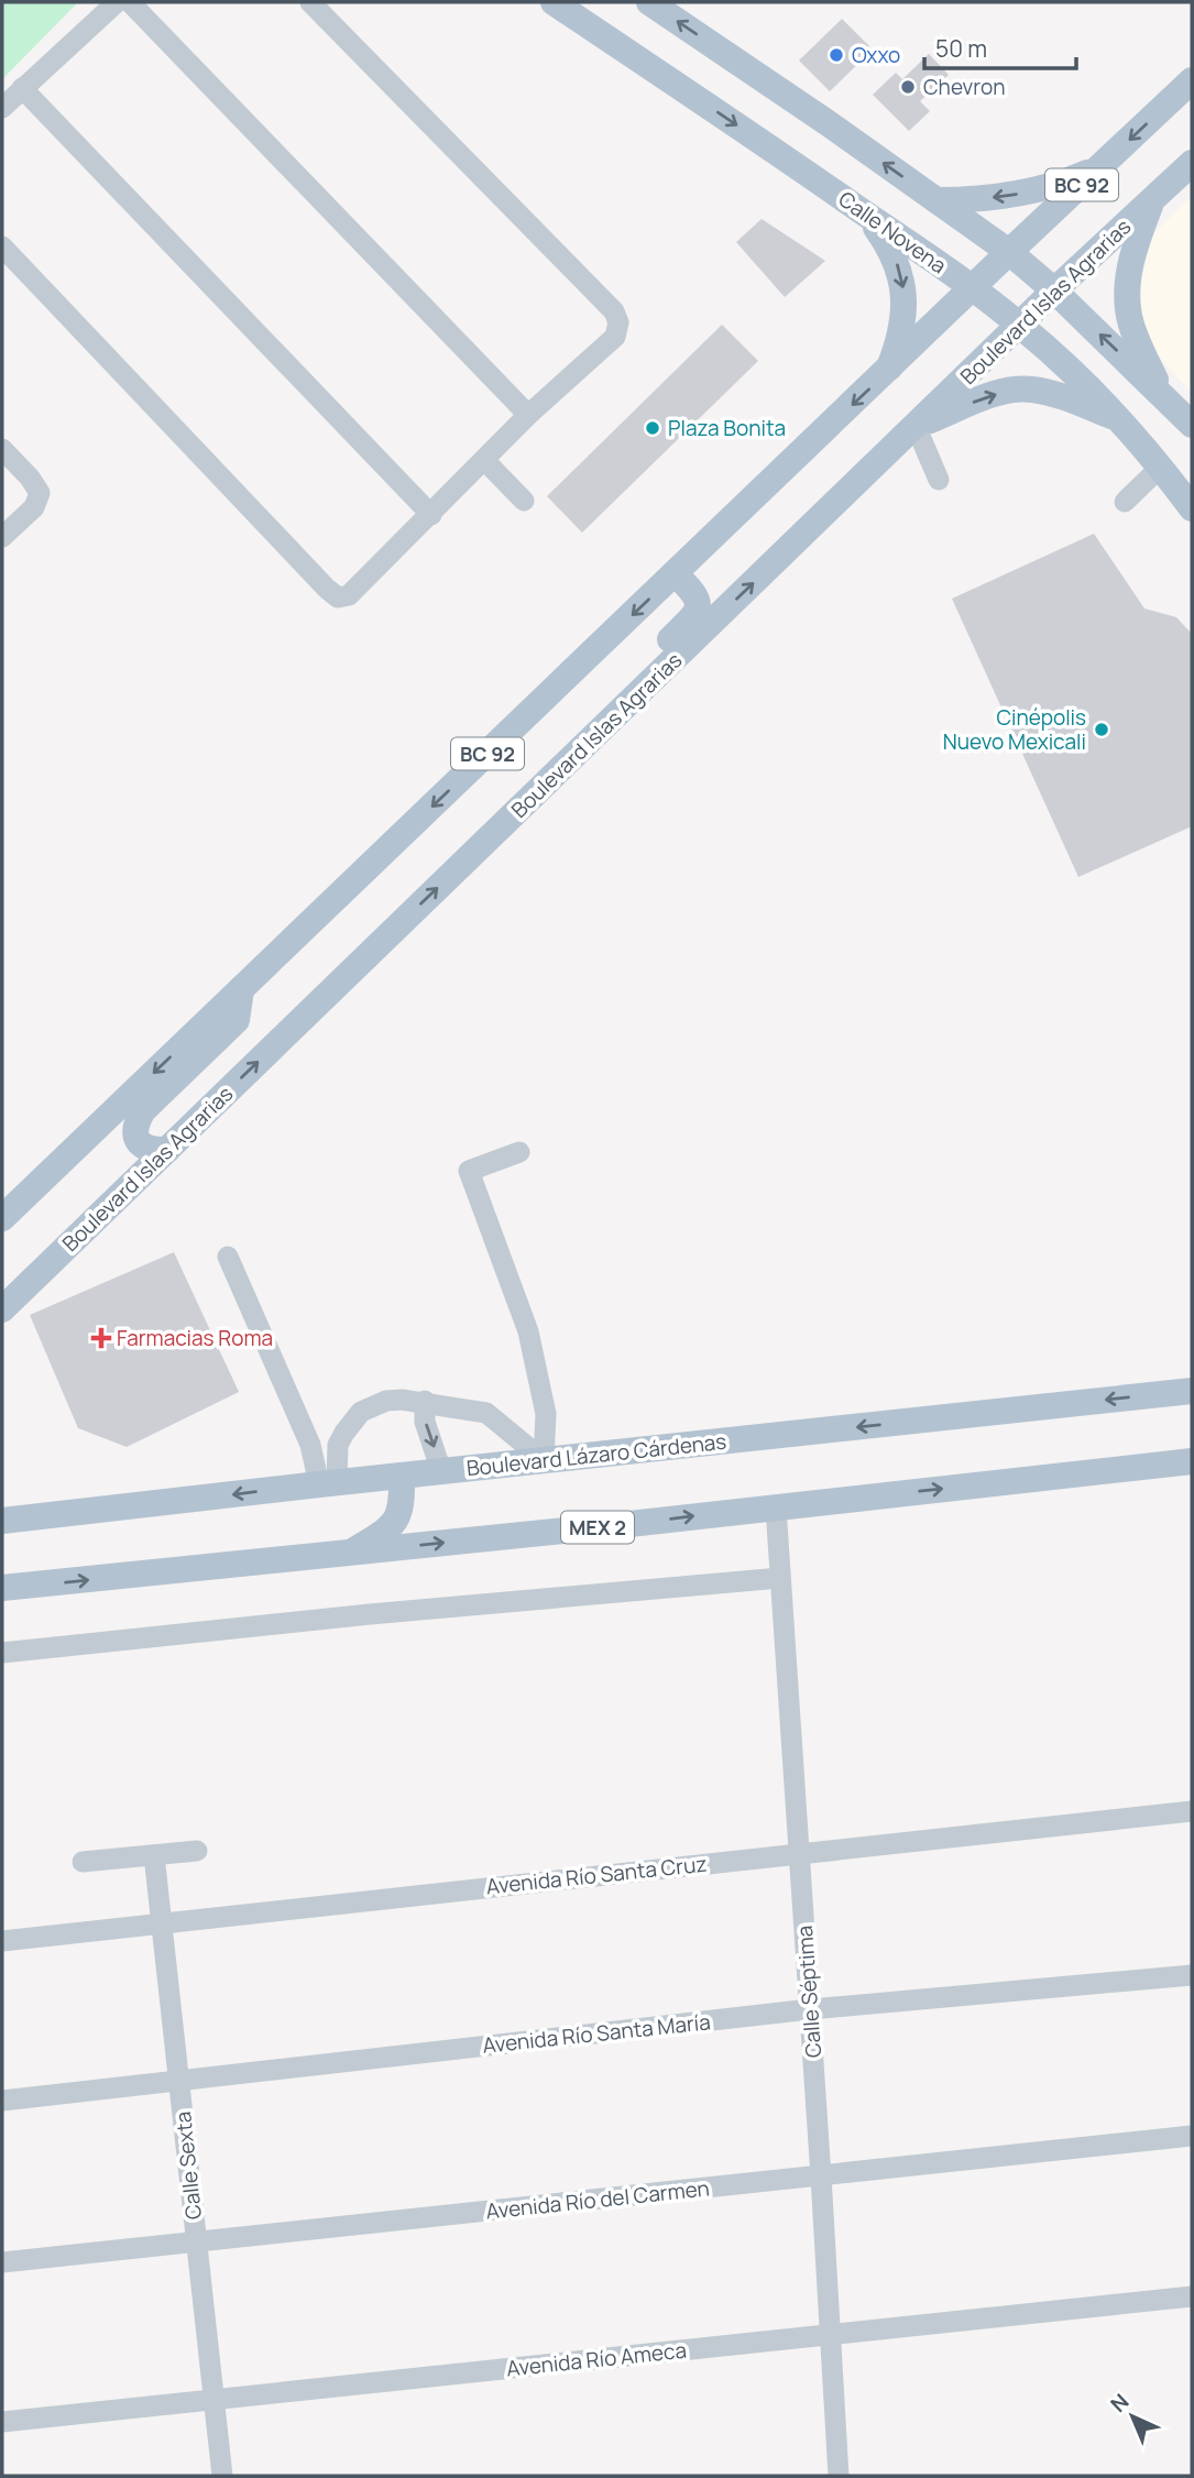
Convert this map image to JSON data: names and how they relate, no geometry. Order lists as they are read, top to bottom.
{
  "streets": {
    "main road": [
      "BC 92",
      "Calle Novena",
      "Boulevard Islas Agrarias",
      "Boulevard Lázaro Cárdenas",
      "MEX 2"
    ],
    "street": [
      "Avenida Río Santa Cruz",
      "Calle Séptima",
      "Avenida Río Santa María",
      "Calle Sexta",
      "Avenida Río del Carmen",
      "Avenida Río Ameca"
    ]
  },
  "crossings": [
    ["BC 92", "Calle Novena"],
    ["Calle Novena", "Boulevard Islas Agrarias"],
    ["MEX 2", "Calle Séptima"],
    ["Avenida Río Santa Cruz", "Calle Séptima"],
    ["Avenida Río Santa Cruz", "Calle Sexta"],
    ["Calle Séptima", "Avenida Río Santa María"],
    ["Calle Séptima", "Avenida Río del Carmen"],
    ["Calle Séptima", "Avenida Río Ameca"],
    ["Avenida Río Santa María", "Calle Sexta"],
    ["Calle Sexta", "Avenida Río del Carmen"],
    ["Calle Sexta", "Avenida Río Ameca"]
  ],
  "places": {
    "other": [
      "Oxxo",
      "Chevron",
      "Plaza Bonita",
      "Cinépolis Nuevo Mexicali"
    ],
    "health": ["Farmacias Roma"]
  },
  "scale_bar": "50 m",
  "north": "top left"
}
